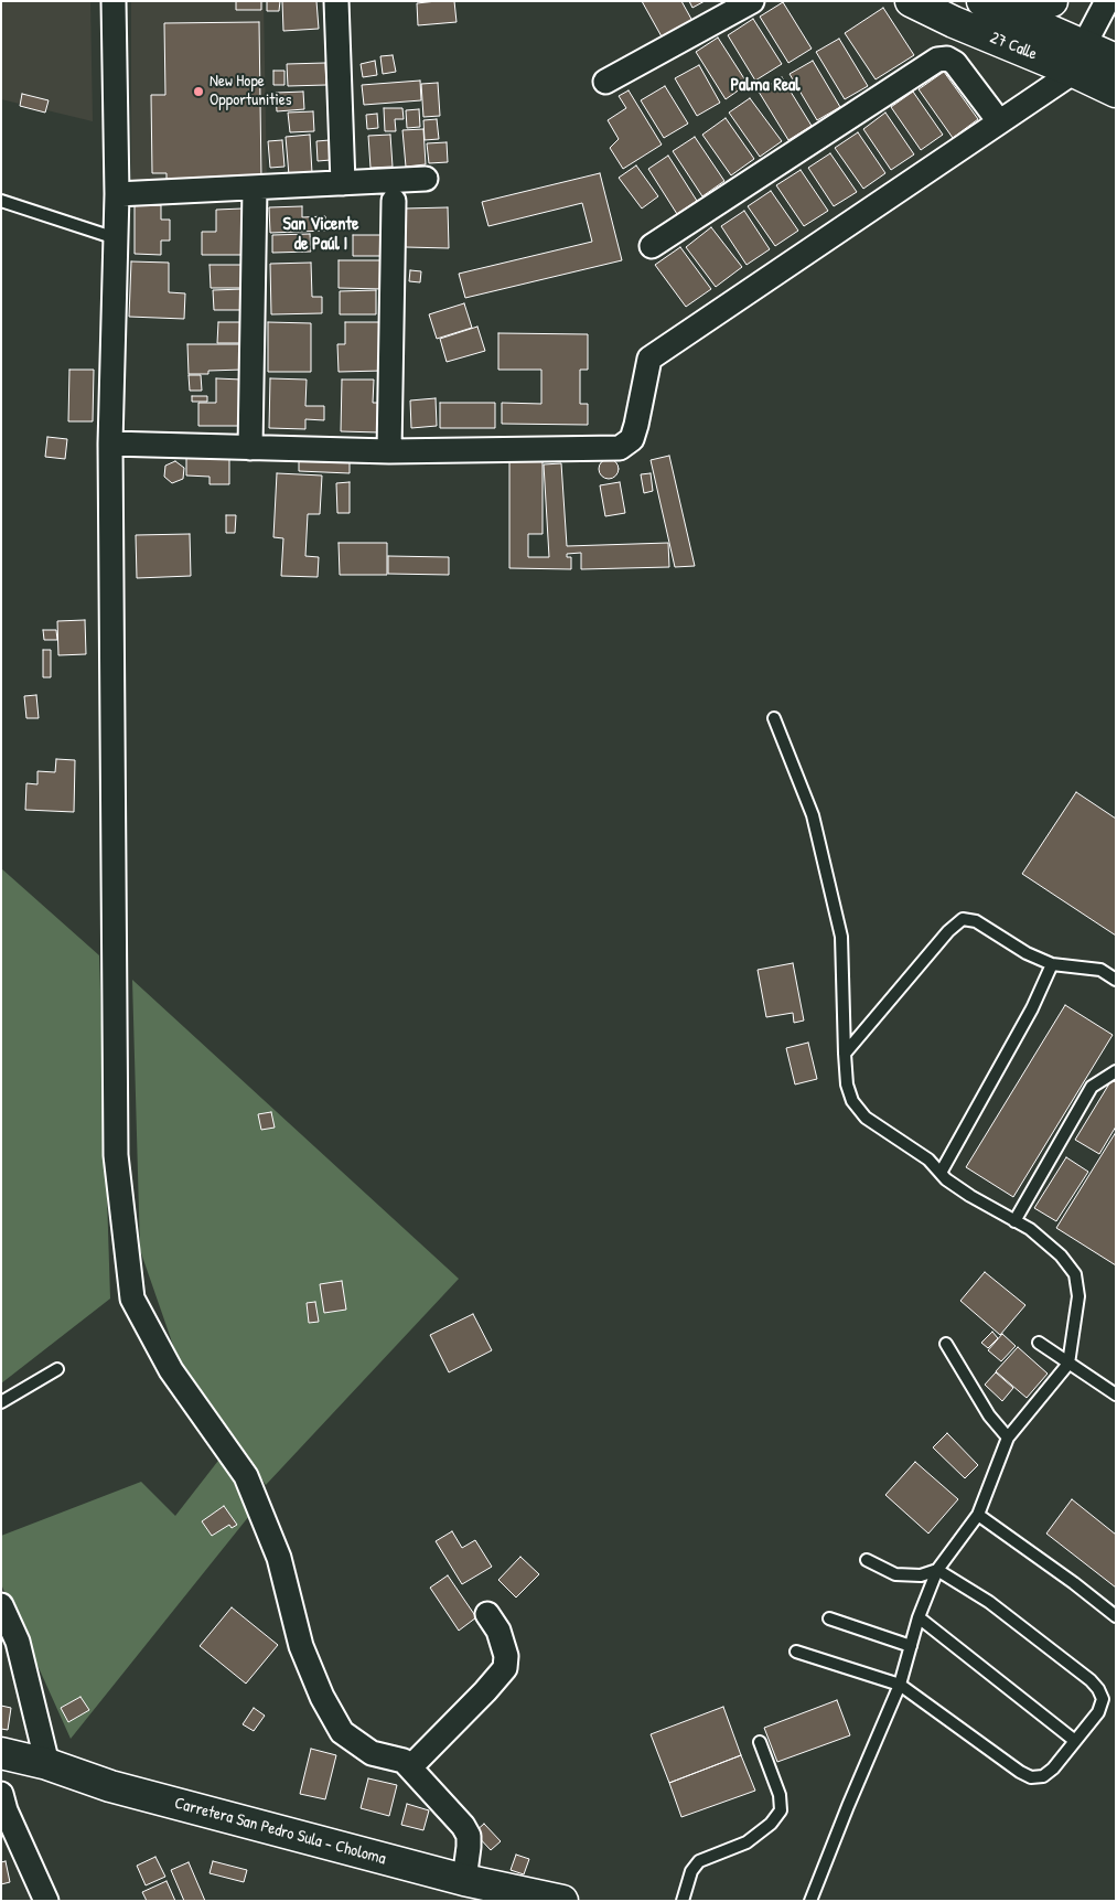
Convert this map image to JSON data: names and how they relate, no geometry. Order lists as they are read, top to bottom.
{
  "streets": {
    "main road": ["27 Calle", "Carretera San Pedro Sula - Choloma"]
  },
  "districts": ["Palma Real", "San Vicente de Paúl I"],
  "places": ["New Hope Opportunities"]
}
